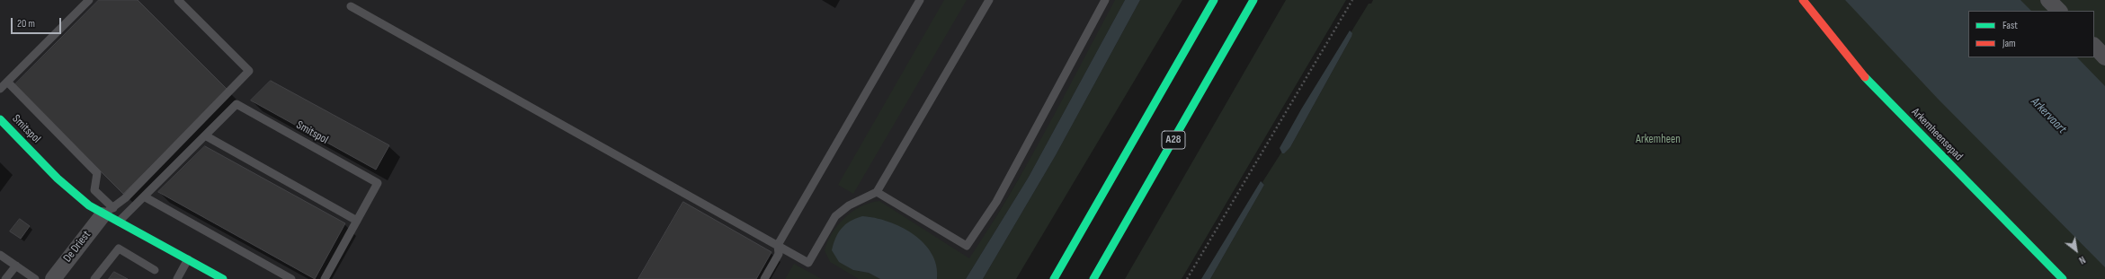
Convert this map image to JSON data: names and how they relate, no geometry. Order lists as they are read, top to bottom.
{
  "streets": {
    "main road": ["Smitspol", "Arkemheensepad", "A28"],
    "street": ["De Driest"]
  },
  "crossings": [
    ["Smitspol", "De Driest"]
  ],
  "water": ["Arkervaart"],
  "parks": ["Arkemheen"],
  "legend": ["Fast", "Jam"],
  "scale_bar": "20 m",
  "north": "bottom right"
}
